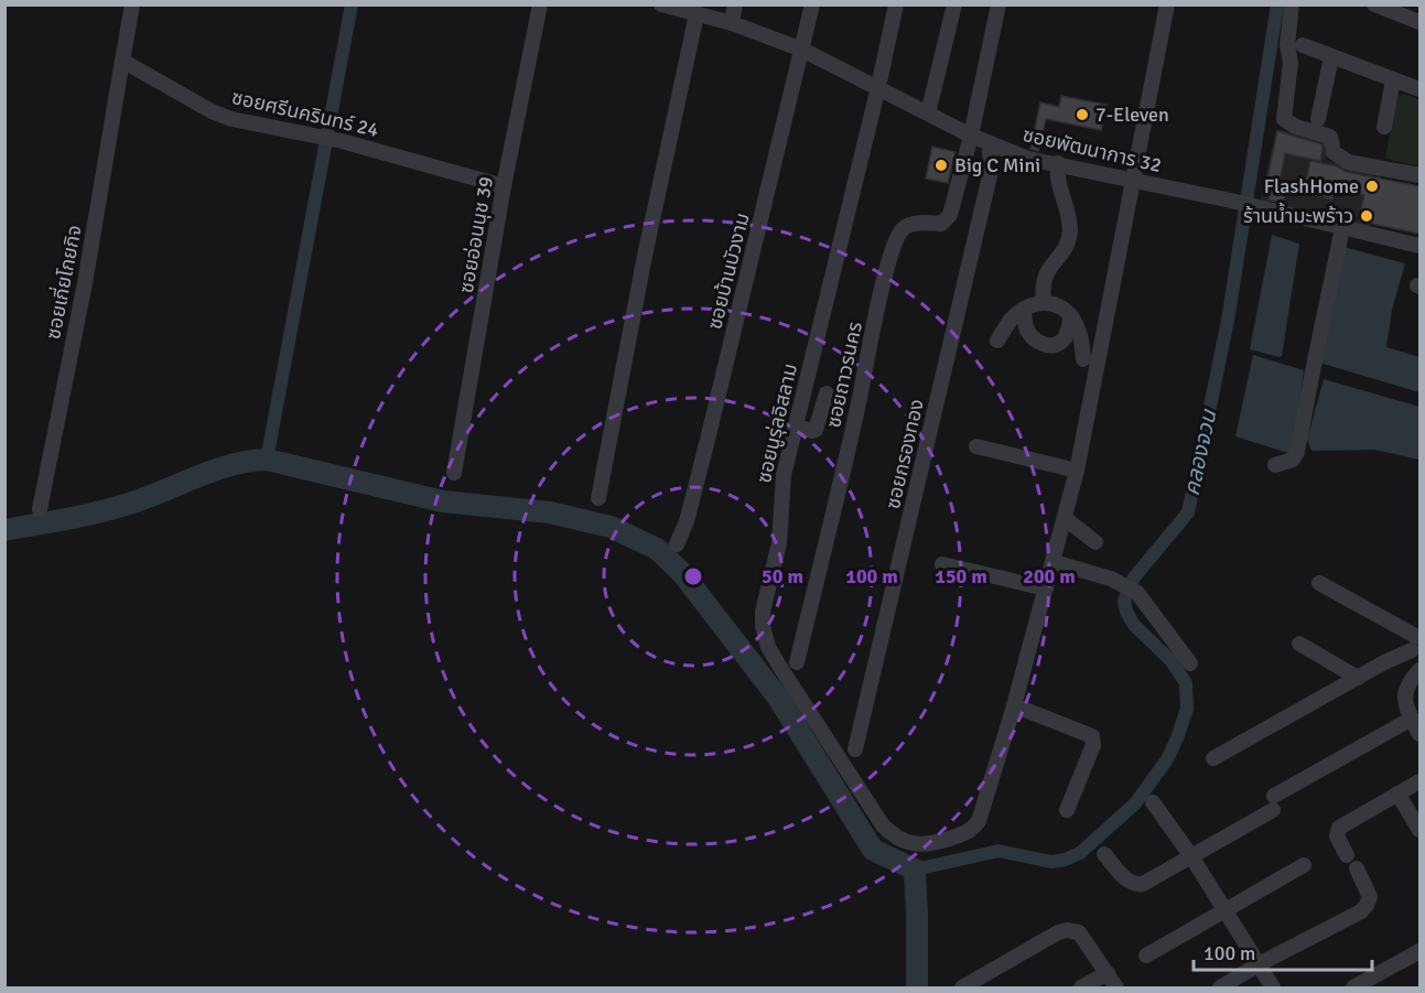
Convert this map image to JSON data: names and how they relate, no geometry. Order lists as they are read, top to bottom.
{
  "streets": {
    "street": [
      "ซอยศรีนครินทร์ 24",
      "ซอยพัฒนาการ 32",
      "ซอยอ่อนนุช 39",
      "ซอยบ้านบัวงาม",
      "ซอยเกี่ยโกยกิจ",
      "ซอยถาวรนคร",
      "ซอยนูรุ่ลอิสลาม",
      "ซอยกรองทอง"
    ]
  },
  "crossings": [
    ["ซอยศรีนครินทร์ 24", "ซอยอ่อนนุช 39"],
    ["ซอยศรีนครินทร์ 24", "ซอยเกี่ยโกยกิจ"],
    ["ซอยพัฒนาการ 32", "ซอยบ้านบัวงาม"],
    ["ซอยพัฒนาการ 32", "ซอยถาวรนคร"],
    ["ซอยพัฒนาการ 32", "ซอยนูรุ่ลอิสลาม"],
    ["ซอยพัฒนาการ 32", "ซอยกรองทอง"]
  ],
  "water": ["คลองจวน"],
  "places": [
    "7-Eleven",
    "Big C Mini",
    "FlashHome",
    "ร้านน้ำมะพร้าว"
  ],
  "scale_bar": "100 m",
  "rings": [
    "50 m",
    "100 m",
    "150 m",
    "200 m"
  ]
}
